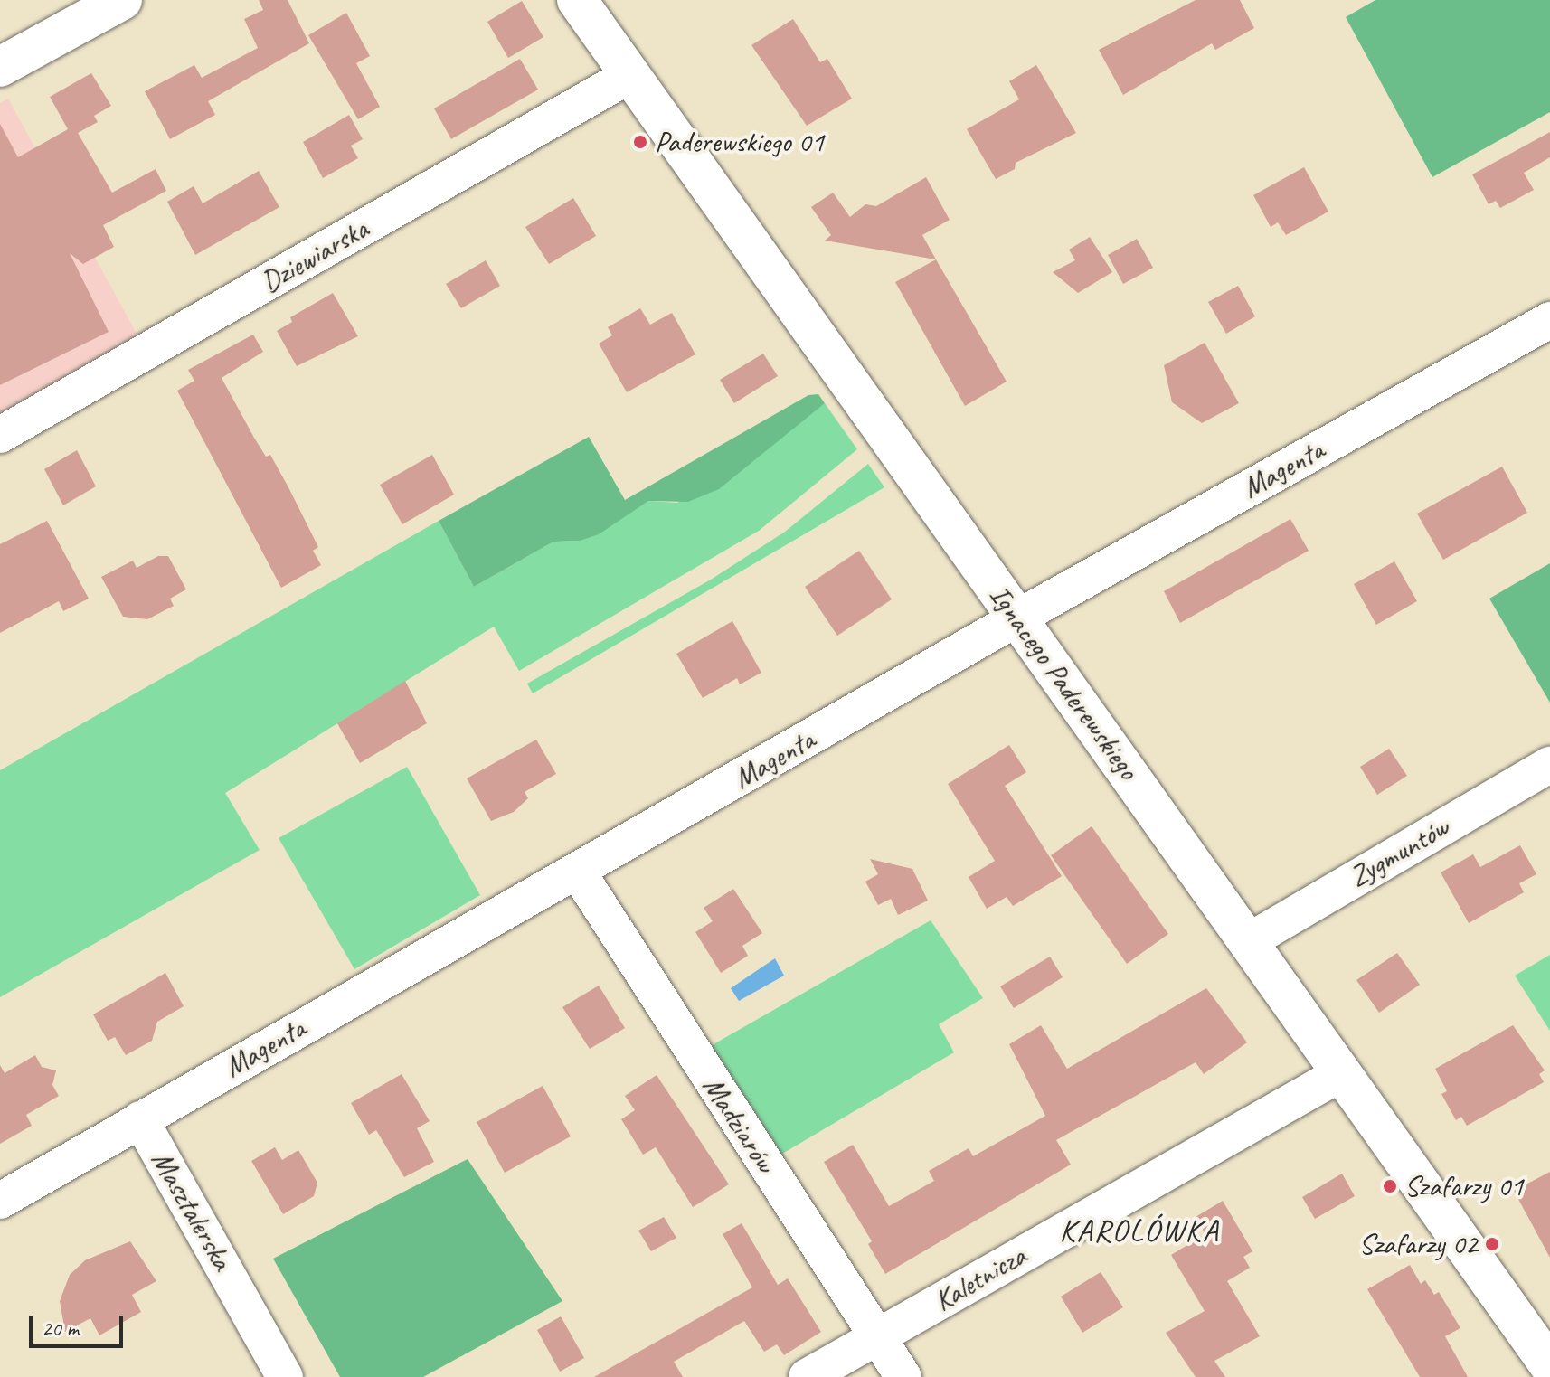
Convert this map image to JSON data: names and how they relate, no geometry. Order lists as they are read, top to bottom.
{
  "streets": {
    "street": [
      "Dziewiarska",
      "Magenta",
      "Ignacego Paderewskiego",
      "Zygmuntów",
      "Madziarów",
      "Masztalerska",
      "Kaletnicza"
    ]
  },
  "crossings": [
    ["Dziewiarska", "Ignacego Paderewskiego"],
    ["Magenta", "Ignacego Paderewskiego"],
    ["Magenta", "Madziarów"],
    ["Magenta", "Masztalerska"],
    ["Ignacego Paderewskiego", "Zygmuntów"],
    ["Ignacego Paderewskiego", "Kaletnicza"],
    ["Madziarów", "Kaletnicza"]
  ],
  "districts": ["KAROLÓWKA"],
  "places": ["Paderewskiego 01", "Szafarzy 01", "Szafarzy 02"],
  "scale_bar": "20 m"
}
